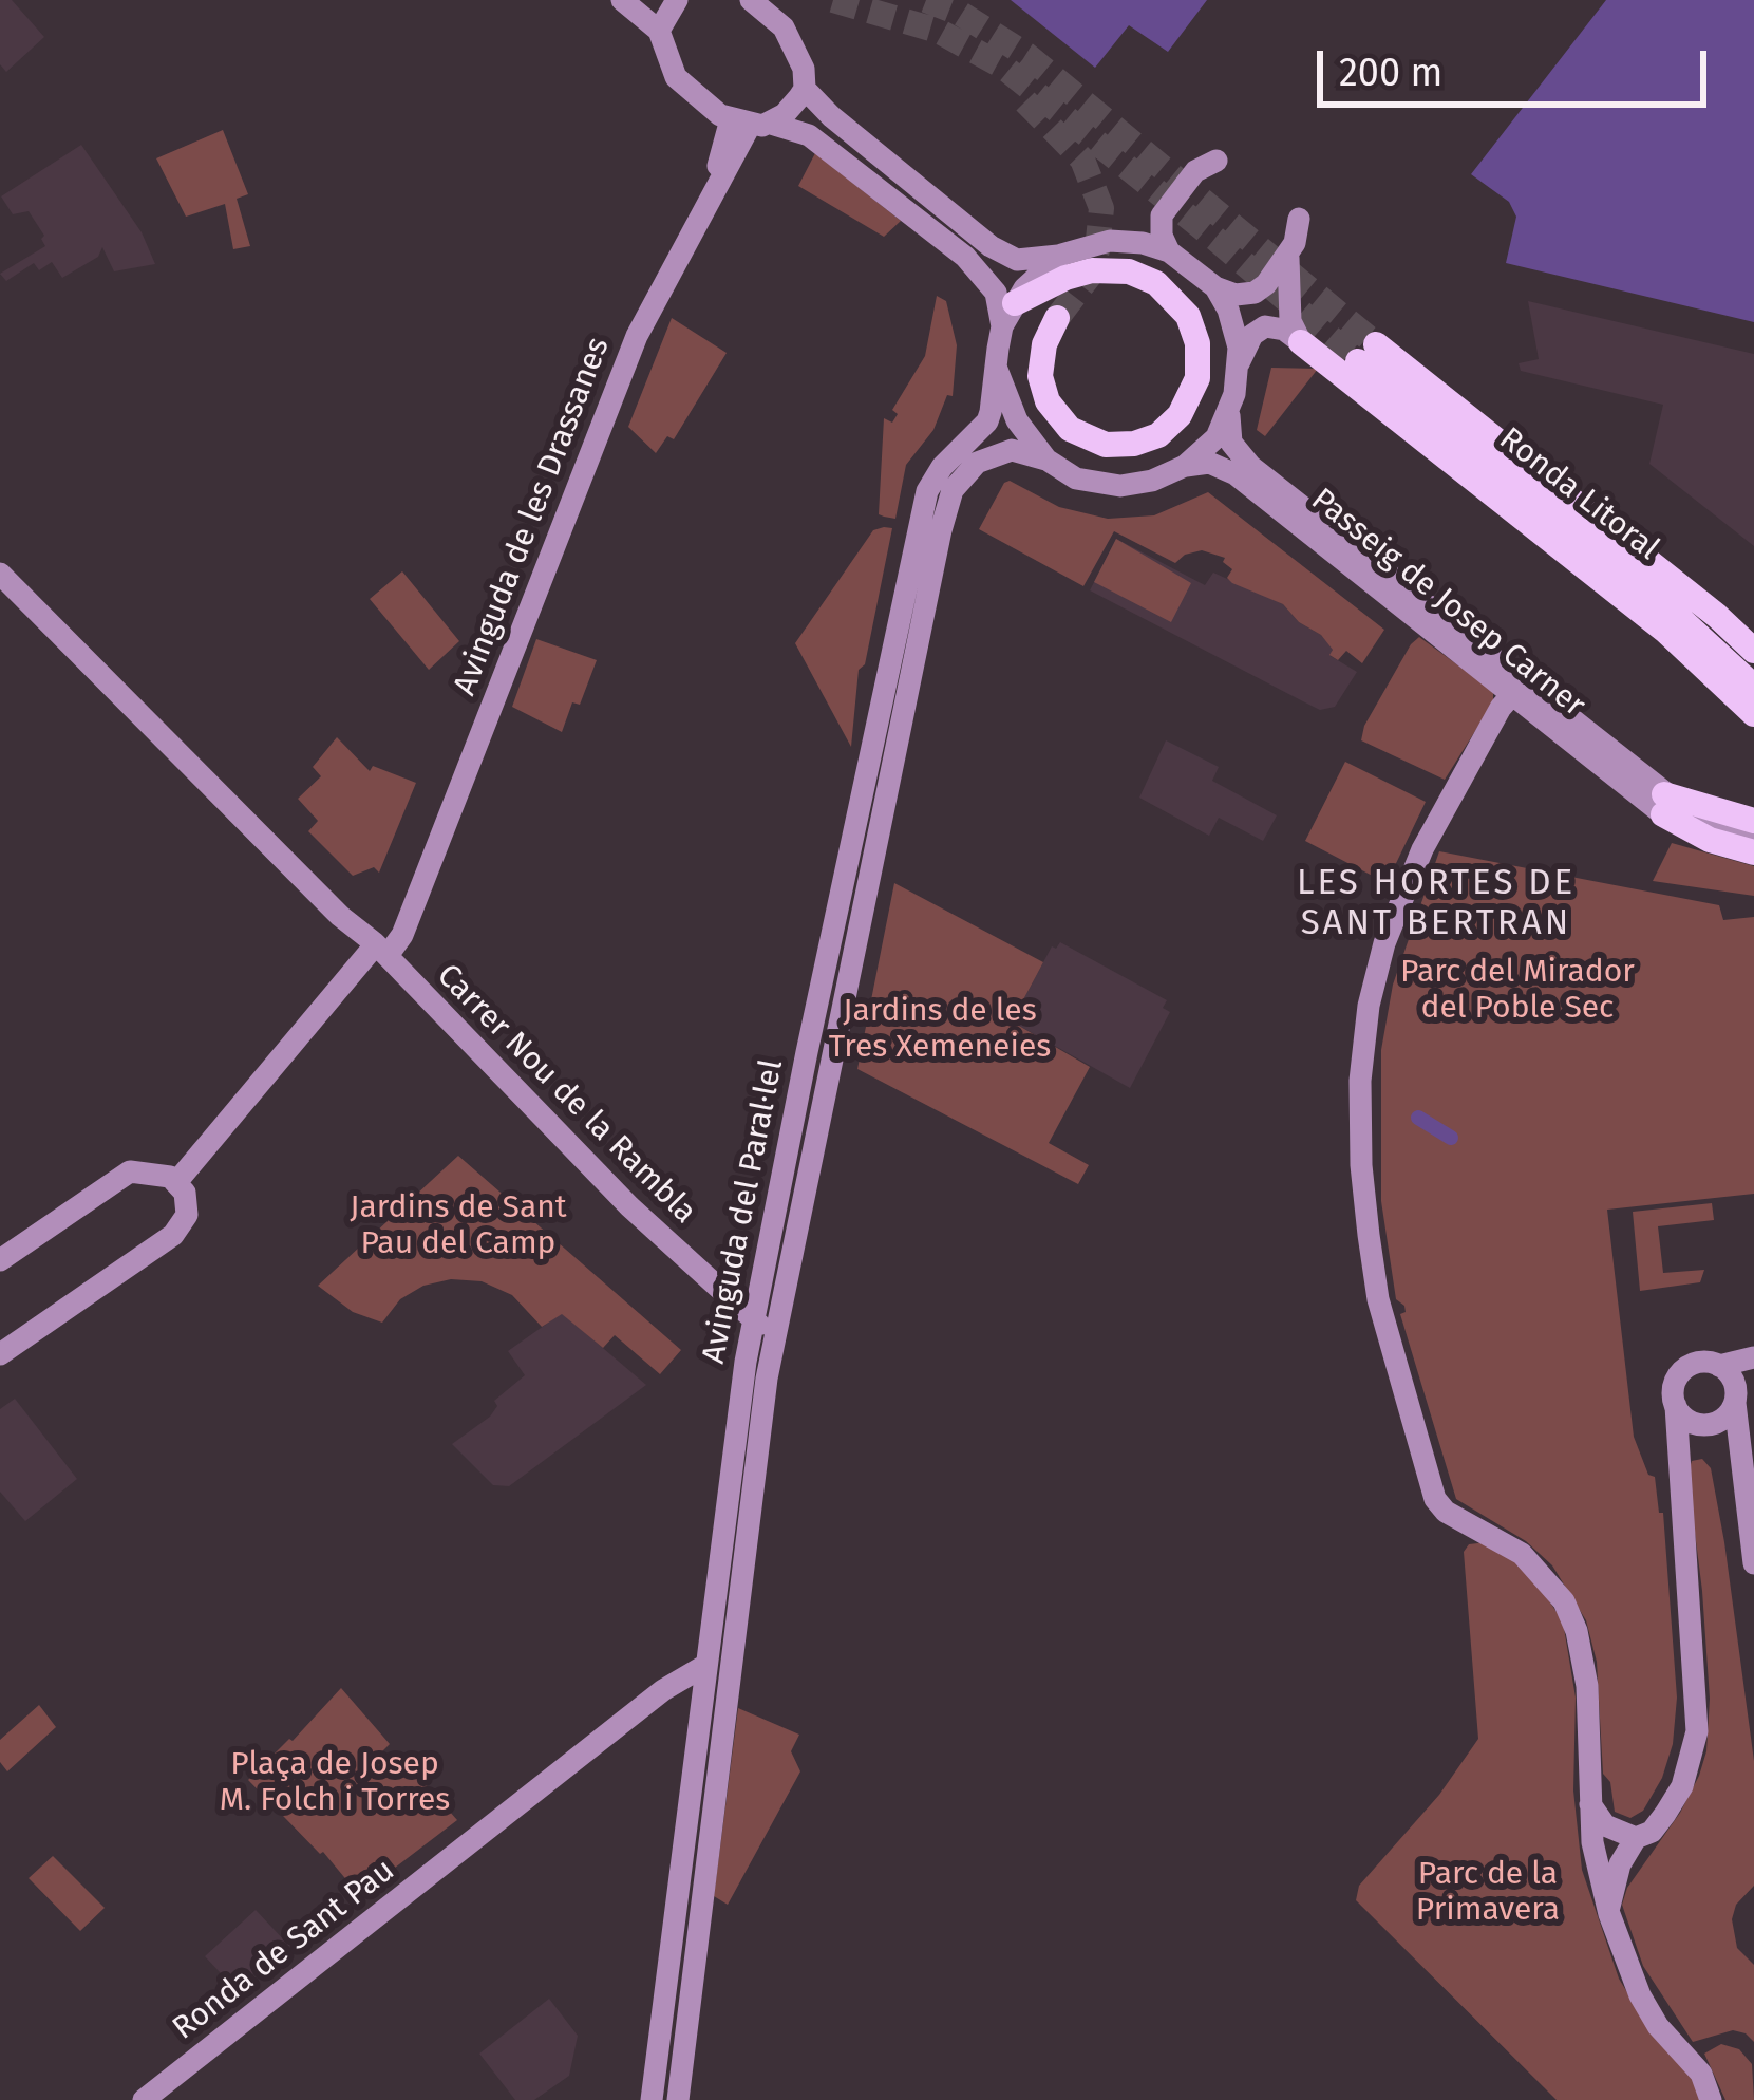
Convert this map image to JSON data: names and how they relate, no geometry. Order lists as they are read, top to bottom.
{
  "streets": {
    "highway": ["Ronda Litoral"],
    "main road": [
      "Avinguda de les Drassanes",
      "Passeig de Josep Carner",
      "Carrer Nou de la Rambla",
      "Avinguda del Paral·lel",
      "Ronda de Sant Pau"
    ]
  },
  "crossings": [
    ["Avinguda de les Drassanes", "Carrer Nou de la Rambla"],
    ["Passeig de Josep Carner", "Avinguda del Paral·lel"],
    ["Carrer Nou de la Rambla", "Avinguda del Paral·lel"],
    ["Avinguda del Paral·lel", "Ronda de Sant Pau"]
  ],
  "districts": ["LES HORTES DE SANT BERTRAN"],
  "parks": [
    "Parc del Mirador del Poble Sec",
    "Jardins de les Tres Xemeneies",
    "Jardins de Sant Pau del Camp",
    "Plaça de Josep M. Folch i Torres",
    "Parc de la Primavera"
  ],
  "scale_bar": "200 m"
}
